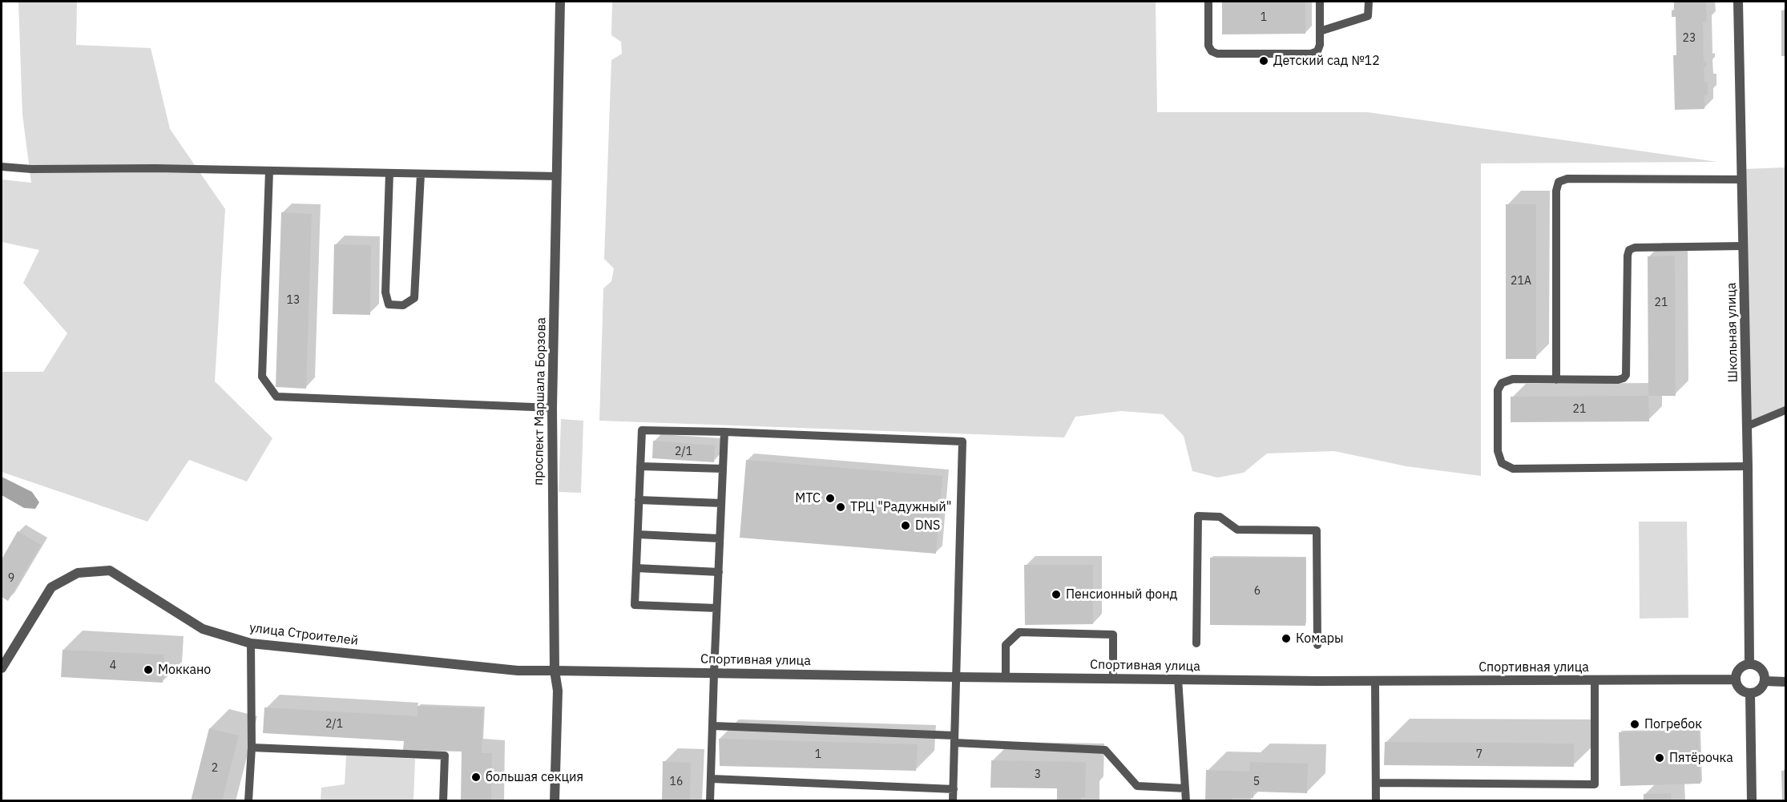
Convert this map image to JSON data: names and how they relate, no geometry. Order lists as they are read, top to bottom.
{
  "streets": {
    "street": [
      "Школьная улица",
      "проспект Маршала Борзова",
      "улица Строителей",
      "Спортивная улица"
    ]
  },
  "crossings": [
    ["Школьная улица", "Спортивная улица"],
    ["проспект Маршала Борзова", "улица Строителей"],
    ["проспект Маршала Борзова", "Спортивная улица"],
    ["улица Строителей", "Спортивная улица"]
  ],
  "places": [
    "Детский сад №12",
    "МТС",
    "ТРЦ \"Радужный\"",
    "DNS",
    "Пенсионный фонд",
    "Комары",
    "Моккано",
    "Погребок",
    "Пятёрочка",
    "большая секция"
  ],
  "house_numbers": [
    "1",
    "23",
    "21А",
    "13",
    "21",
    "21",
    "2/1",
    "9",
    "6",
    "4",
    "2/1",
    "1",
    "7",
    "2",
    "3",
    "16",
    "5"
  ]
}
